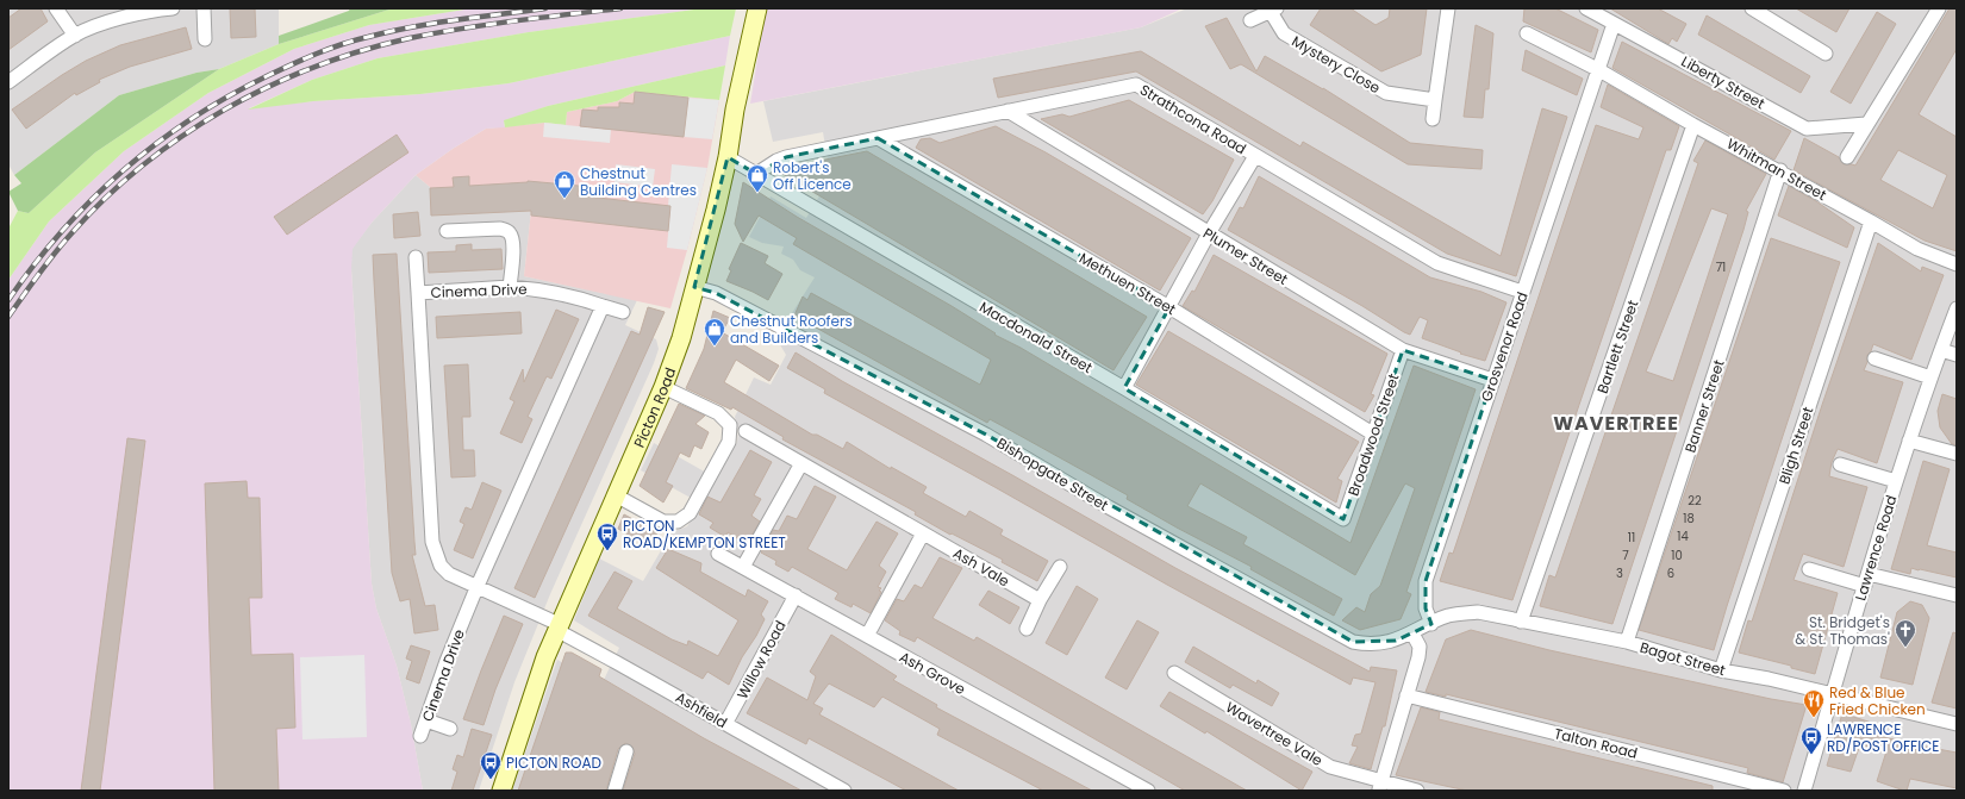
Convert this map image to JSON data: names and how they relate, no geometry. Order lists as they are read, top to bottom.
{
  "streets": {
    "main road": ["Picton Road"],
    "street": [
      "Mystery Close",
      "Liberty Street",
      "Strathcona Road",
      "Whitman Street",
      "Plumer Street",
      "Methuen Street",
      "Cinema Drive",
      "Macdonald Street",
      "Grosvenor Road",
      "Bartlett Street",
      "Banner Street",
      "Broadwood Street",
      "Bligh Street",
      "Bishopgate Street",
      "Lawrence Road",
      "Ash Vale",
      "Bagot Street",
      "Willow Road",
      "Ash Grove",
      "Ashfield",
      "Wavertree Vale",
      "Talton Road"
    ]
  },
  "crossings": [
    ["Liberty Street", "Grosvenor Road"],
    ["Strathcona Road", "Plumer Street"],
    ["Strathcona Road", "Methuen Street"],
    ["Strathcona Road", "Macdonald Street"],
    ["Strathcona Road", "Grosvenor Road"],
    ["Whitman Street", "Grosvenor Road"],
    ["Whitman Street", "Bartlett Street"],
    ["Whitman Street", "Banner Street"],
    ["Whitman Street", "Bligh Street"],
    ["Plumer Street", "Grosvenor Road"],
    ["Plumer Street", "Broadwood Street"],
    ["Methuen Street", "Broadwood Street"],
    ["Cinema Drive", "Picton Road"],
    ["Cinema Drive", "Ashfield"],
    ["Macdonald Street", "Picton Road"],
    ["Macdonald Street", "Broadwood Street"],
    ["Grosvenor Road", "Bagot Street"],
    ["Bartlett Street", "Bagot Street"],
    ["Banner Street", "Bagot Street"],
    ["Picton Road", "Bishopgate Street"],
    ["Picton Road", "Ashfield"],
    ["Bligh Street", "Bagot Street"],
    ["Bishopgate Street", "Bagot Street"],
    ["Lawrence Road", "Bagot Street"],
    ["Willow Road", "Ash Grove"],
    ["Willow Road", "Ashfield"]
  ],
  "districts": ["WAVERTREE"],
  "places": {
    "shop": ["Robert's Off Licence", "Chestnut Building Centres", "Chestnut Roofers and Builders"],
    "bus stop": ["PICTON ROAD/KEMPTON STREET", "LAWRENCE RD/POST OFFICE", "PICTON ROAD"],
    "church": ["St. Bridget's & St. Thomas'"],
    "restaurant": ["Red & Blue Fried Chicken"]
  },
  "house_numbers": [
    "71",
    "22",
    "18",
    "14",
    "11",
    "7",
    "10",
    "3",
    "6"
  ]
}
